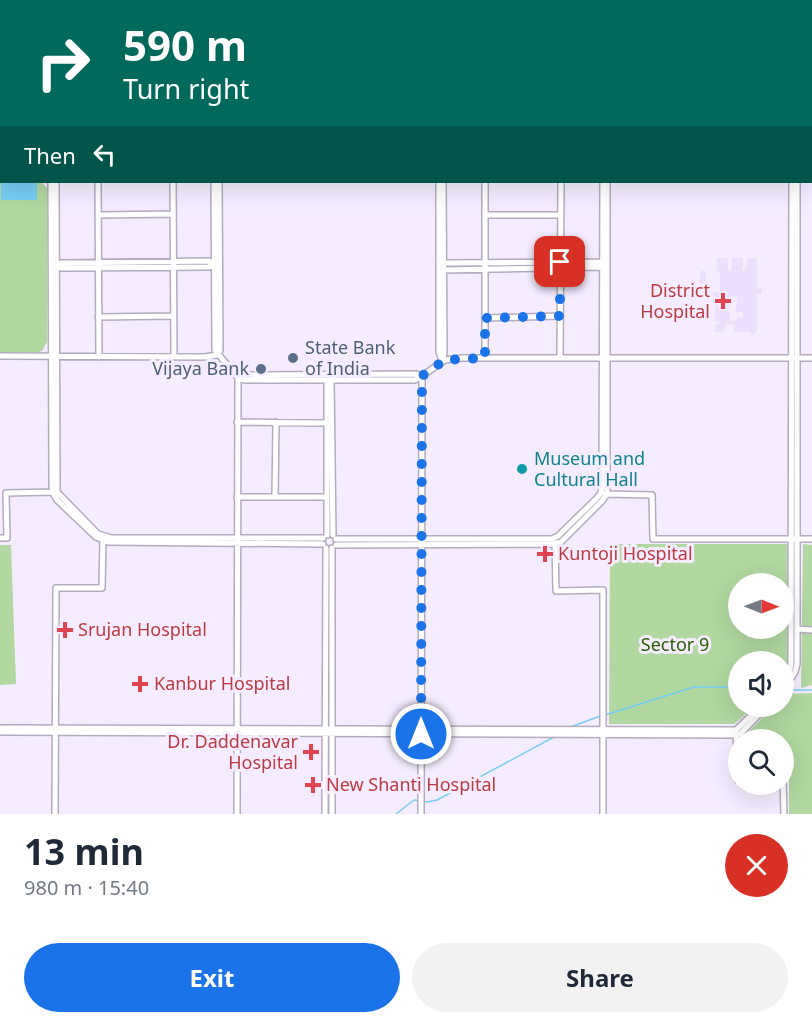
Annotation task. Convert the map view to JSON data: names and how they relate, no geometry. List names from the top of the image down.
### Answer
{
  "parks": ["Sector 9"],
  "places": {
    "health": [
      "District Hospital",
      "Kuntoji Hospital",
      "Srujan Hospital",
      "Kanbur Hospital",
      "Dr. Daddenavar Hospital",
      "New Shanti Hospital"
    ],
    "other": ["State Bank of India", "Vijaya Bank", "Museum and Cultural Hall"]
  },
  "north": "right",
  "page": {
    "turn": ["590 m", "Turn right"],
    "then": "Then",
    "heading": ["13 min", "980 m · 15:40"],
    "buttons": ["Exit", "Share"]
  }
}
